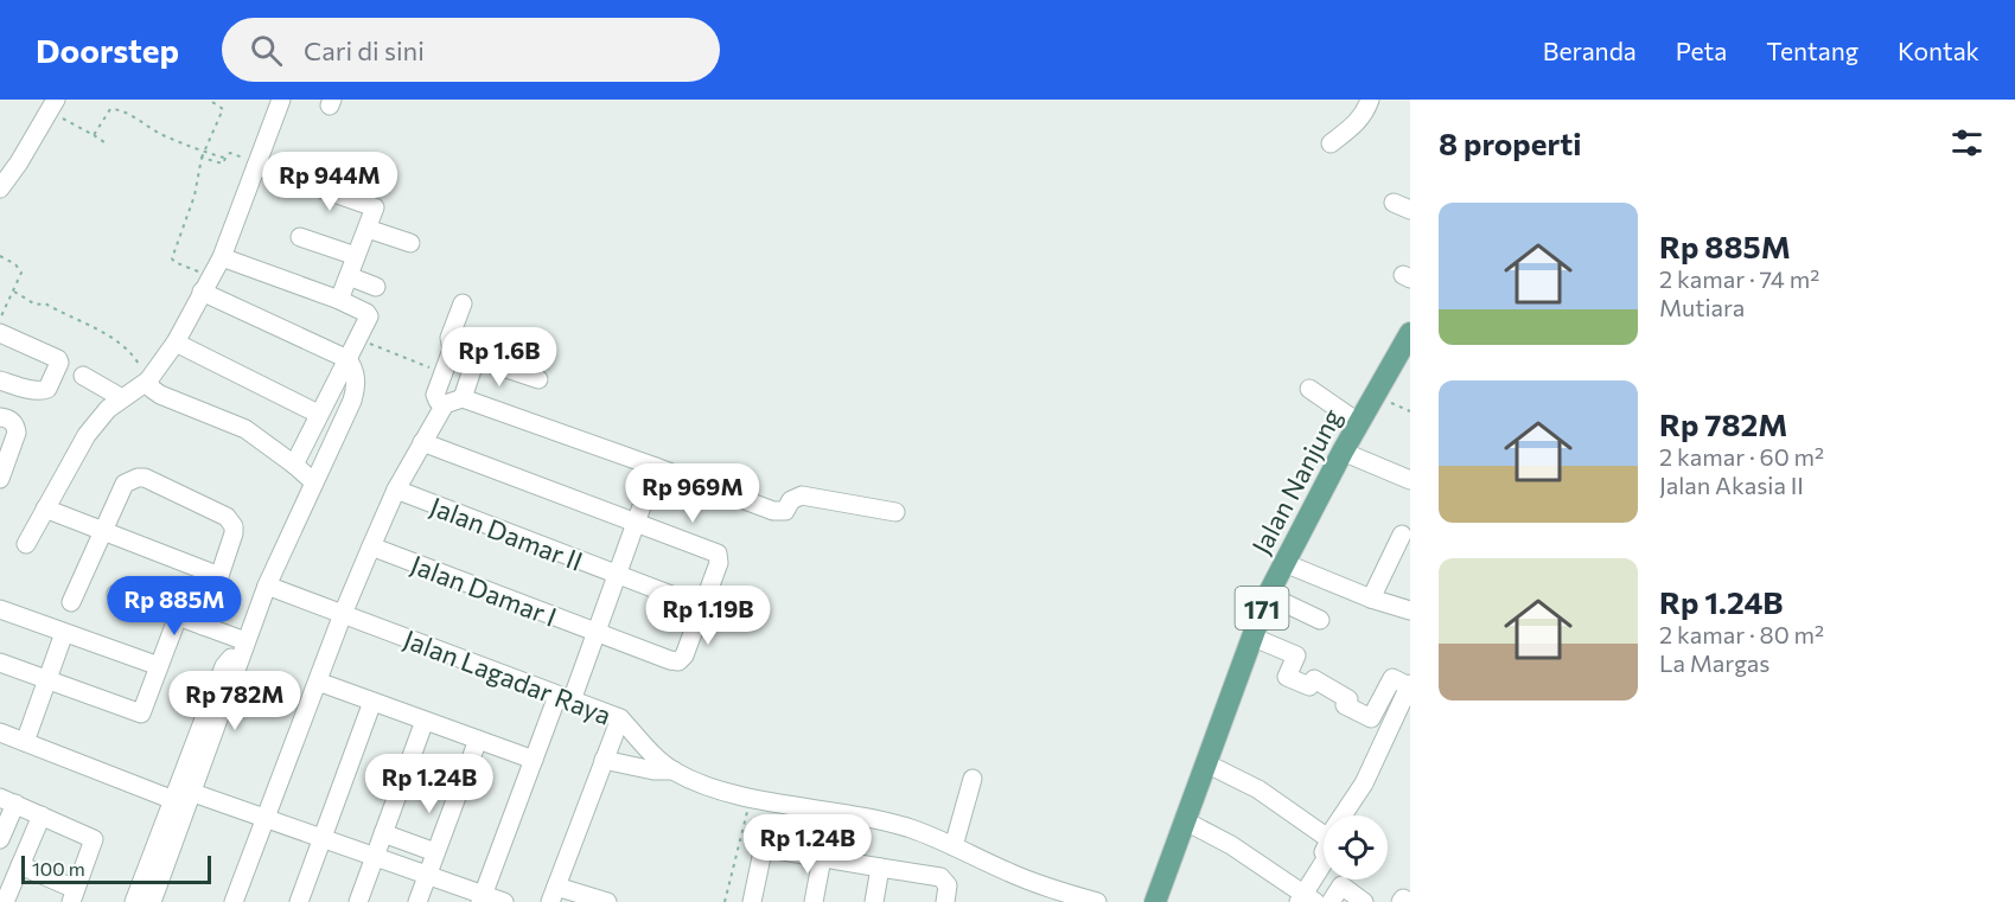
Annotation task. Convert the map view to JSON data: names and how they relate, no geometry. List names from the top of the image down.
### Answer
{
  "streets": {
    "main road": ["Jalan Nanjung", "171"],
    "street": ["Jalan Damar II", "Jalan Damar I", "Jalan Lagadar Raya"]
  },
  "crossings": [
    ["Jalan Damar II", "Jalan Damar I"]
  ],
  "scale_bar": "100 m",
  "page": {
    "header": "Doorstep",
    "search": "Cari di sini",
    "nav": [
      "Beranda",
      "Peta",
      "Tentang",
      "Kontak"
    ],
    "heading": "8 properti",
    "price": [
      "Rp 944M",
      "Rp 1.6B",
      "Rp 969M",
      "Rp 885M",
      "Rp 1.19B",
      "Rp 782M",
      "Rp 1.24B",
      "Rp 1.24B"
    ],
    "list": [
      {
        "name": "Rp 885M",
        "note": "2 kamar · 74 m² · Mutiara"
      },
      {
        "name": "Rp 782M",
        "note": "2 kamar · 60 m² · Jalan Akasia II"
      },
      {
        "name": "Rp 1.24B",
        "note": "2 kamar · 80 m² · La Margas"
      }
    ],
    "scale": "100 m"
  }
}
